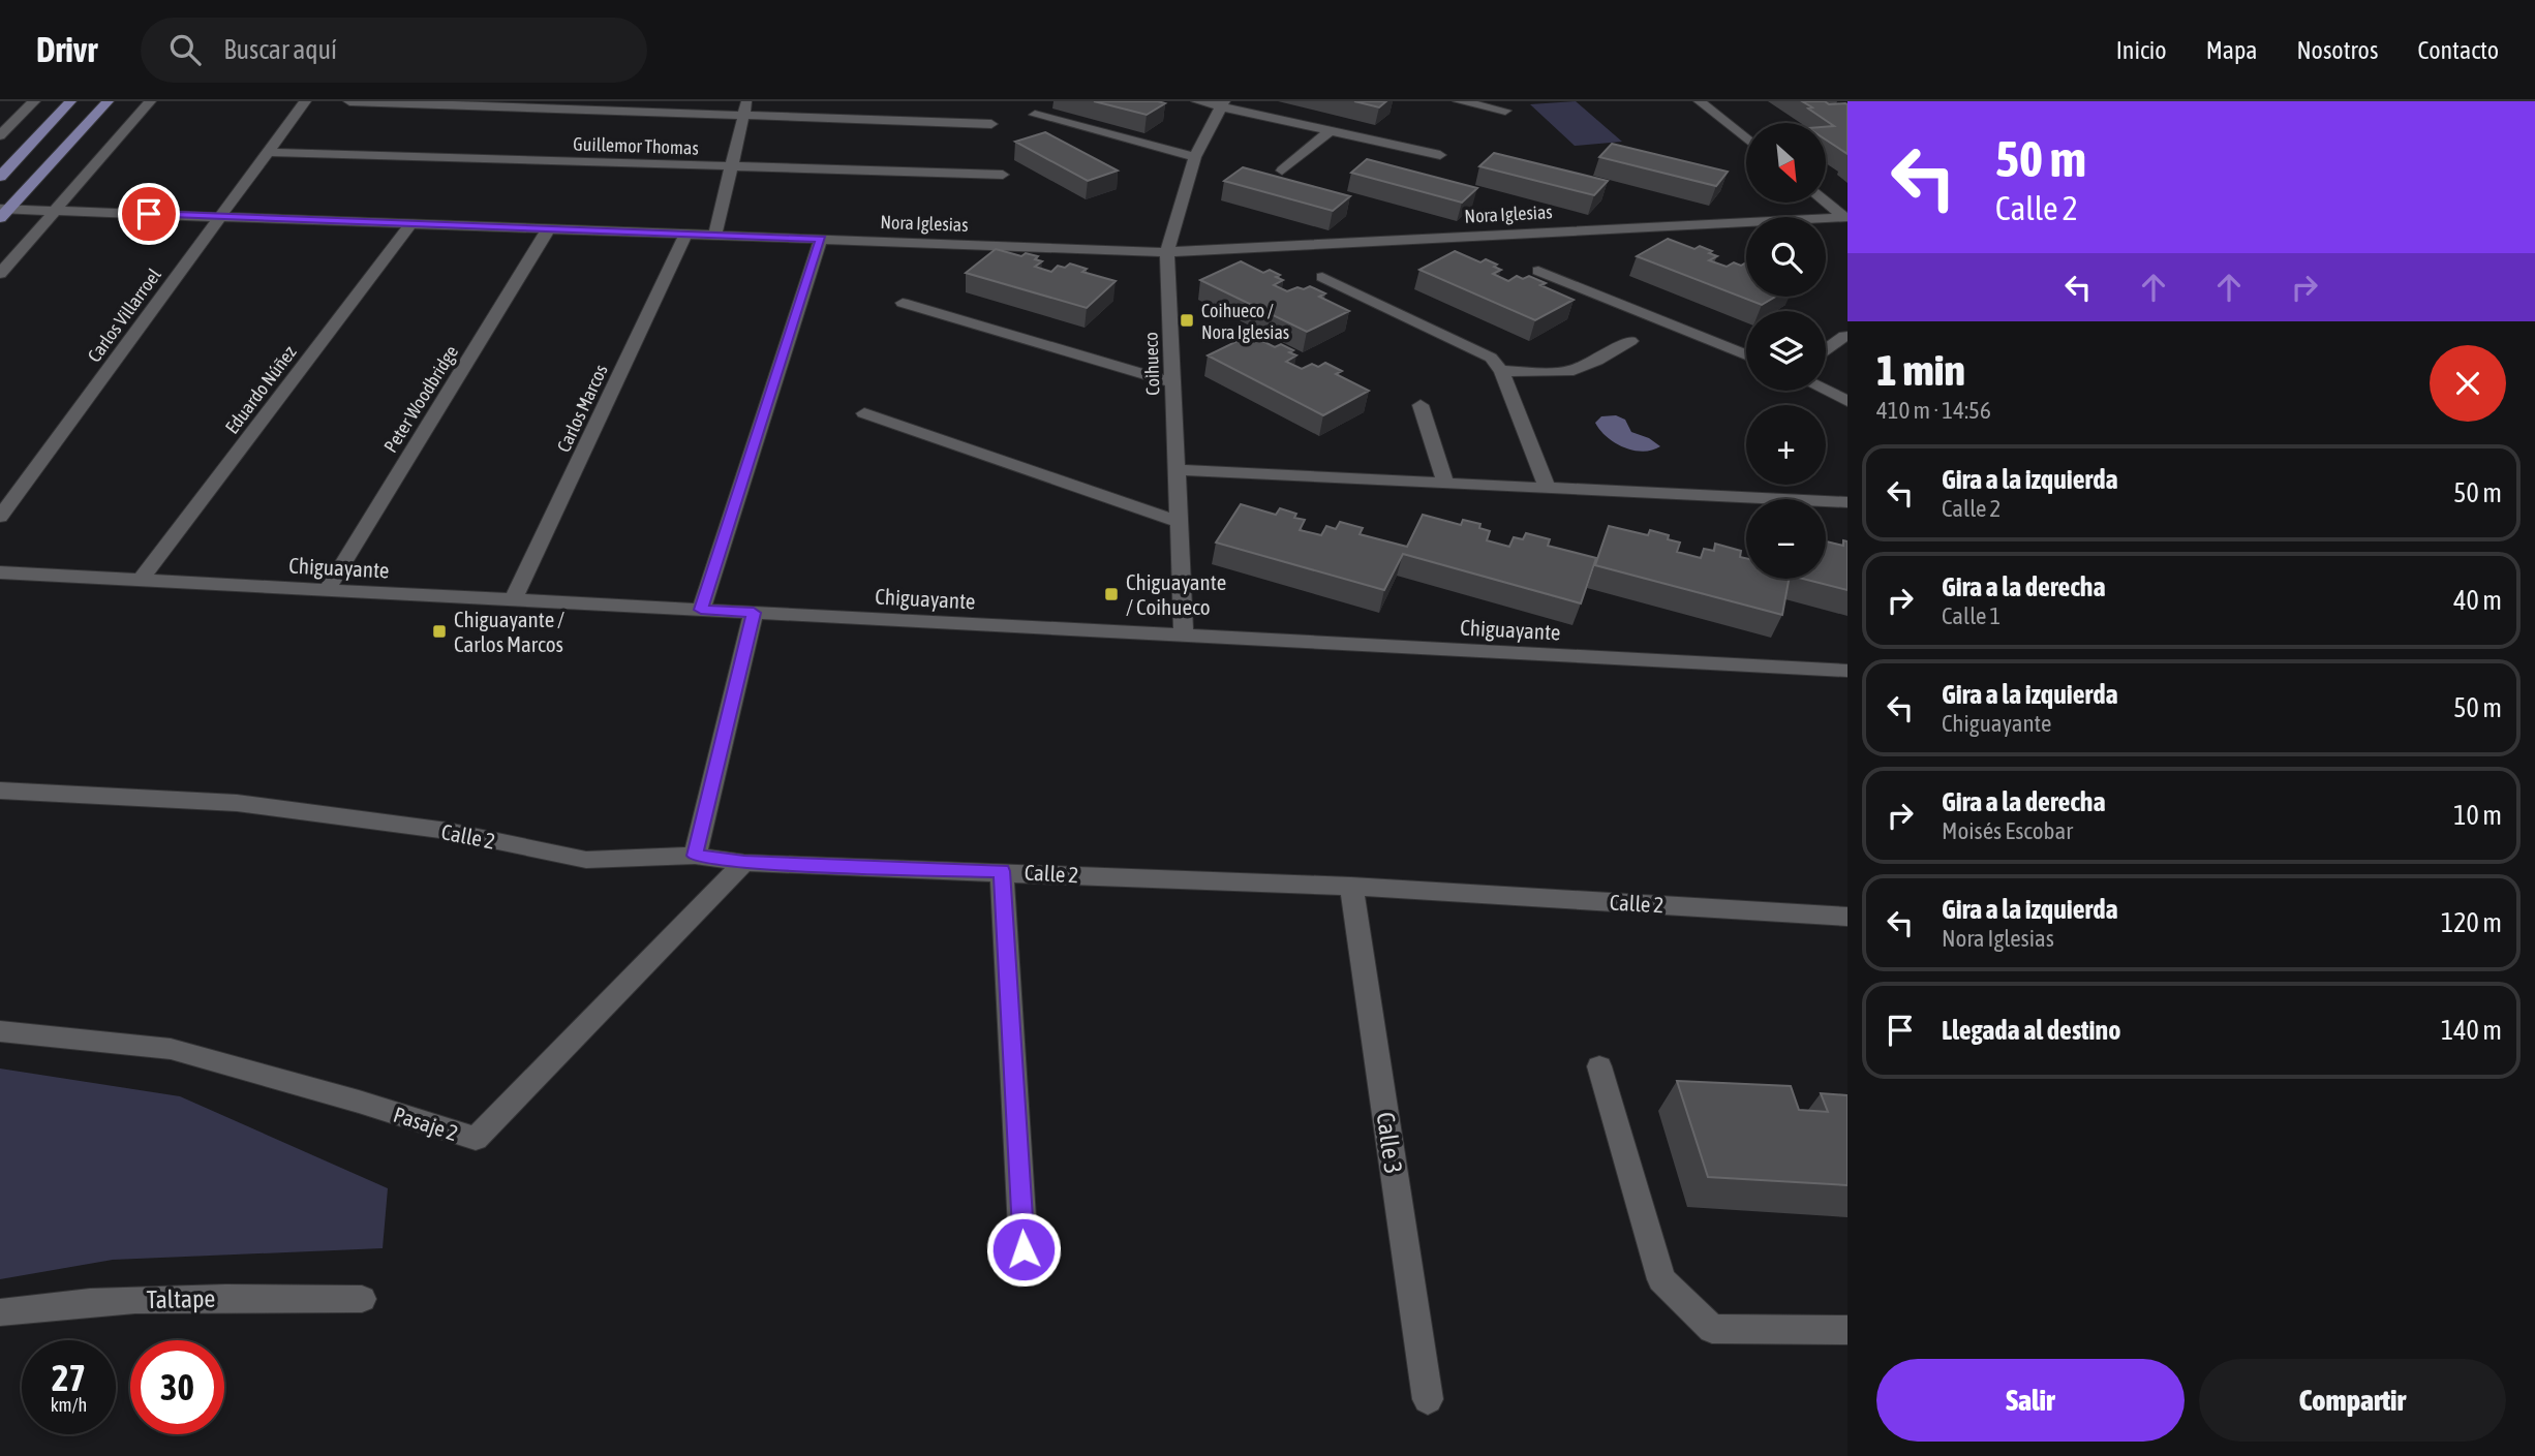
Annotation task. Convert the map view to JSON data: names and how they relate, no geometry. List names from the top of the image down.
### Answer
{
  "streets": {
    "street": [
      "Guillemor Thomas",
      "Nora Iglesias",
      "Carlos Villarroel",
      "Coihueco",
      "Eduardo Núñez",
      "Peter Woodbridge",
      "Carlos Marcos",
      "Chiguayante",
      "Calle 2",
      "Pasaje 2",
      "Calle 3",
      "Taltape"
    ]
  },
  "crossings": [
    ["Guillemor Thomas", "Carlos Villarroel"],
    ["Nora Iglesias", "Carlos Villarroel"],
    ["Nora Iglesias", "Coihueco"],
    ["Nora Iglesias", "Eduardo Núñez"],
    ["Nora Iglesias", "Peter Woodbridge"],
    ["Nora Iglesias", "Carlos Marcos"],
    ["Coihueco", "Chiguayante"],
    ["Eduardo Núñez", "Chiguayante"],
    ["Peter Woodbridge", "Chiguayante"],
    ["Carlos Marcos", "Chiguayante"],
    ["Calle 2", "Pasaje 2"],
    ["Calle 2", "Calle 3"]
  ],
  "places": {
    "transit": ["Coihueco / Nora Iglesias", "Chiguayante / Coihueco", "Chiguayante / Carlos Marcos"]
  },
  "north": "bottom right",
  "page": {
    "header": "Drivr",
    "search": "Buscar aquí",
    "nav": [
      "Inicio",
      "Mapa",
      "Nosotros",
      "Contacto"
    ],
    "turn": ["50 m", "Calle 2"],
    "map_buttons": ["+", "−"],
    "heading": ["1 min", "410 m · 14:56"],
    "list": [
      {
        "name": "Gira a la izquierda",
        "note": "Calle 2",
        "value": "50 m"
      },
      {
        "name": "Gira a la derecha",
        "note": "Calle 1",
        "value": "40 m"
      },
      {
        "name": "Gira a la izquierda",
        "note": "Chiguayante",
        "value": "50 m"
      },
      {
        "name": "Gira a la derecha",
        "note": "Moisés Escobar",
        "value": "10 m"
      },
      {
        "name": "Gira a la izquierda",
        "note": "Nora Iglesias",
        "value": "120 m"
      },
      {
        "name": "Llegada al destino",
        "value": "140 m"
      }
    ],
    "speed": "27 km/h",
    "limit": "30",
    "buttons": ["Salir", "Compartir"]
  }
}
